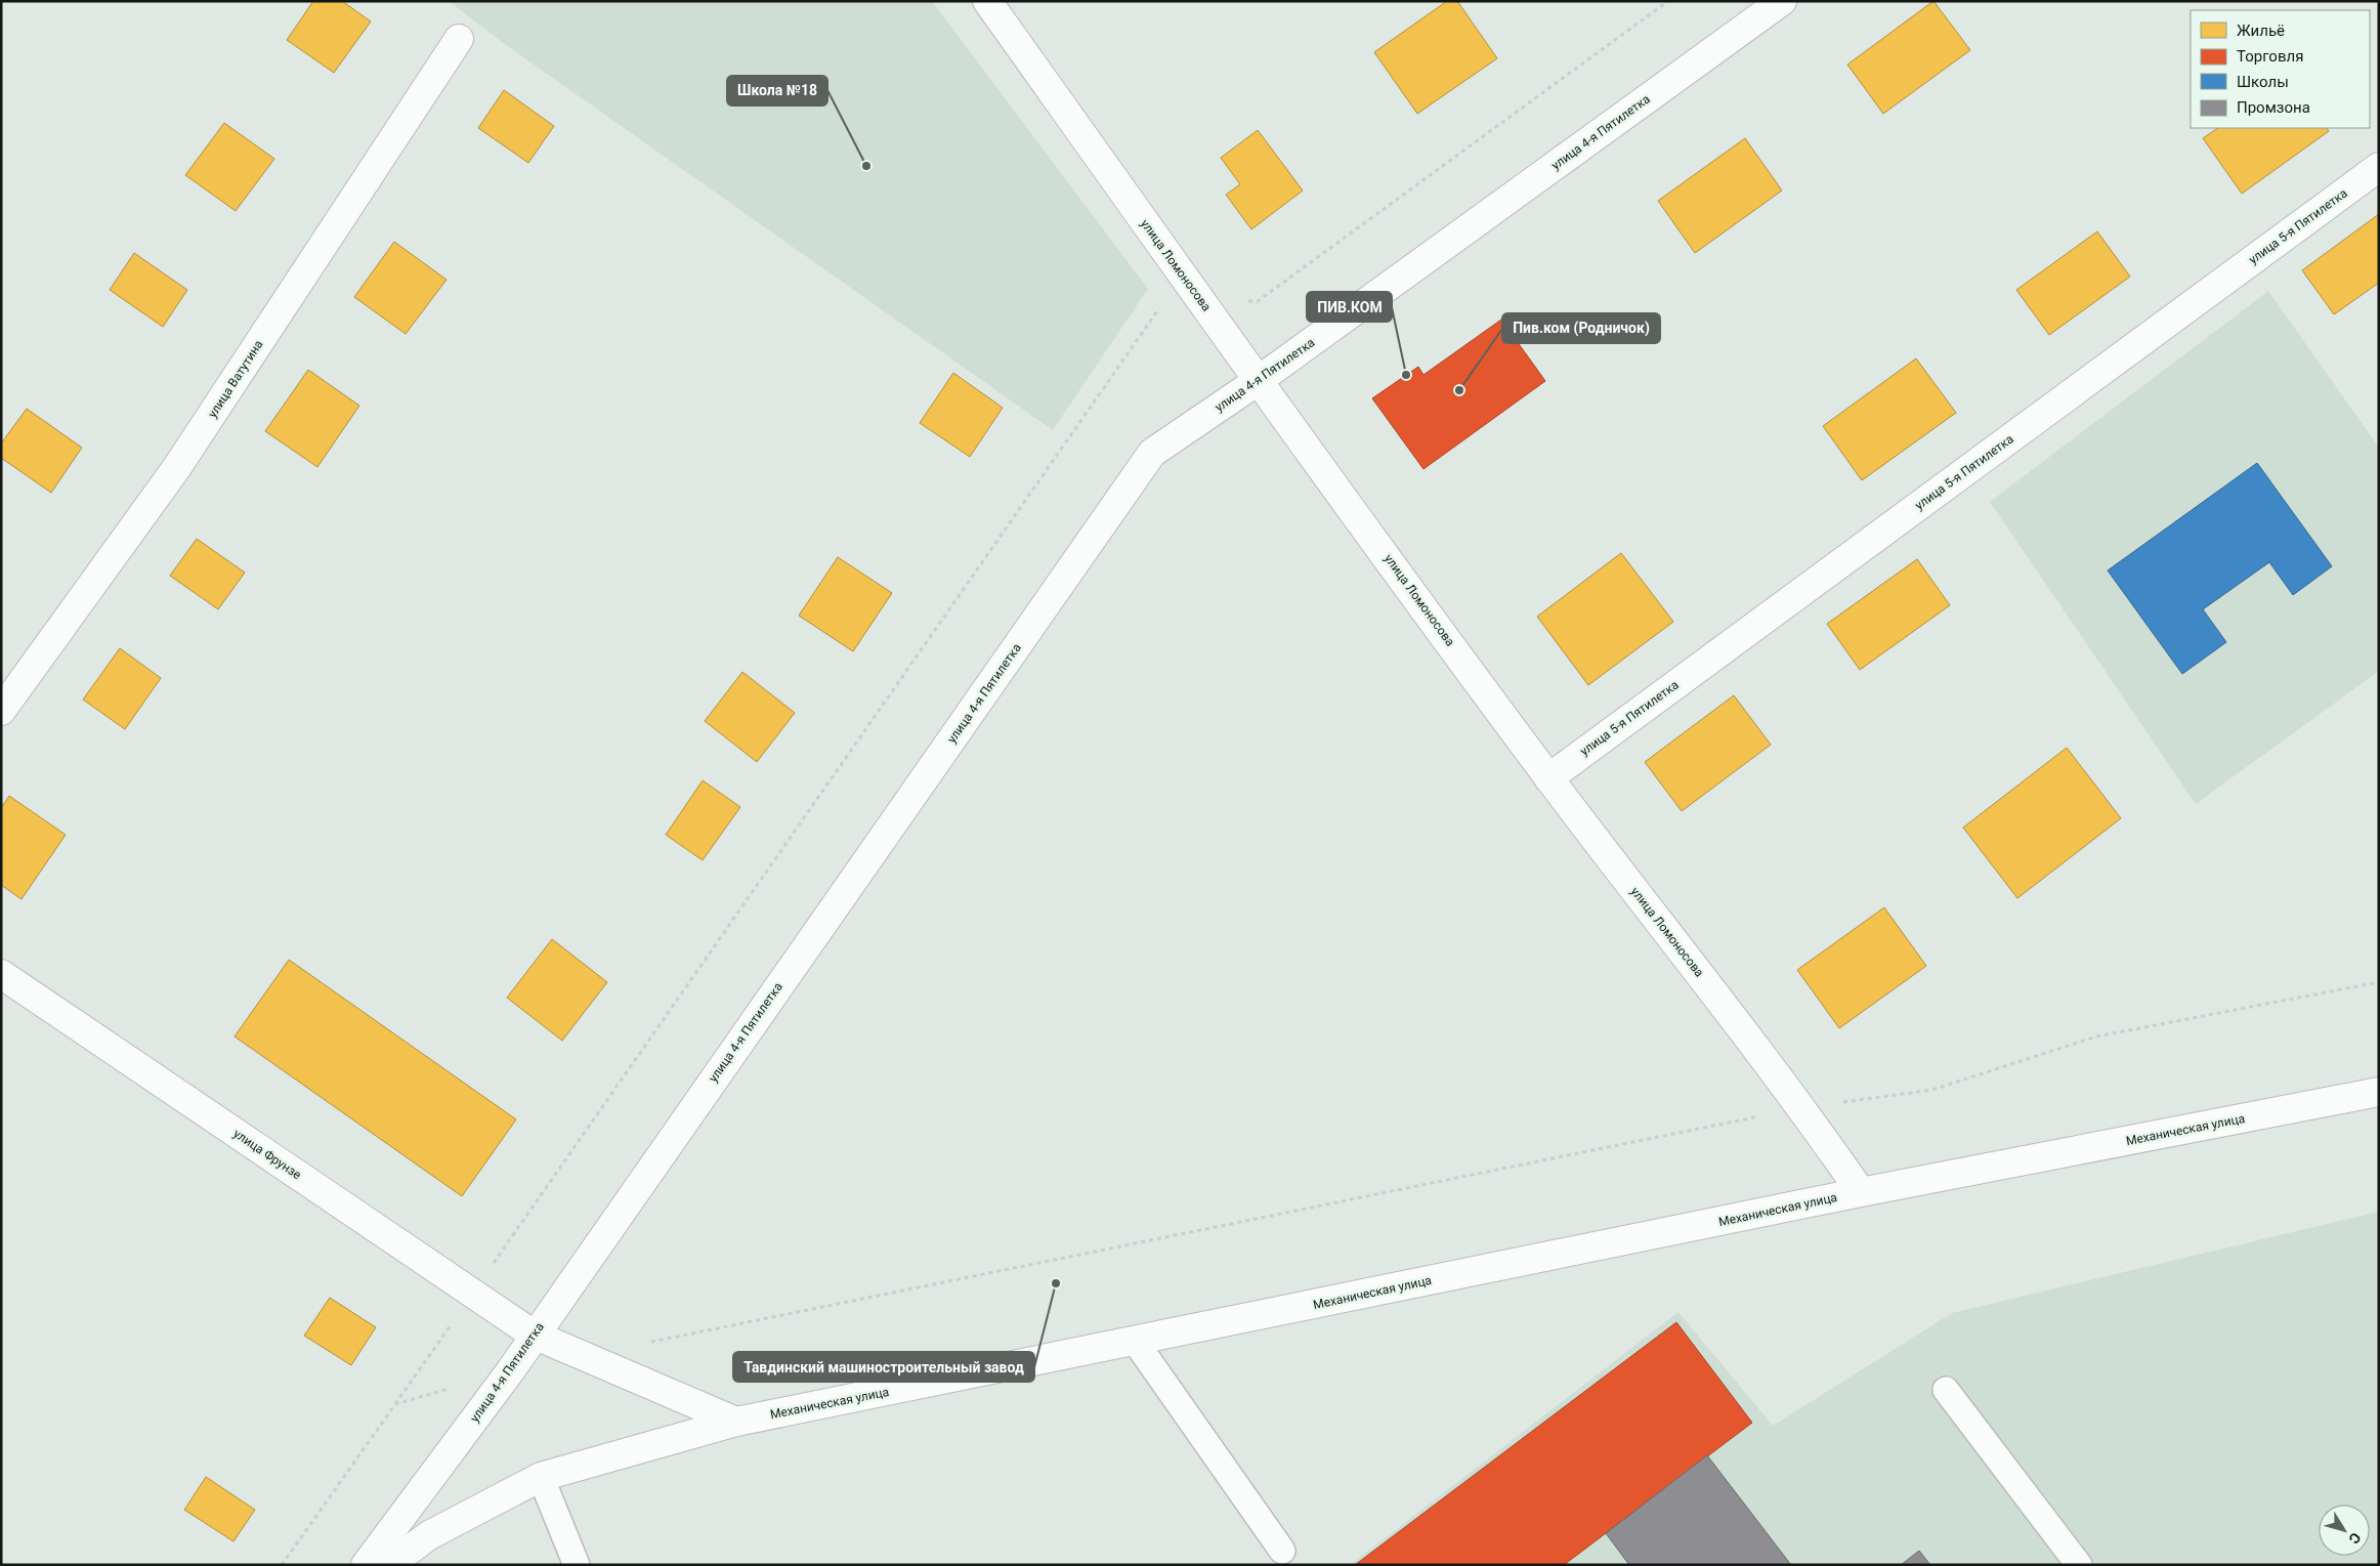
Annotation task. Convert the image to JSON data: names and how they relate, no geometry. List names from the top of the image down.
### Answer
{
  "streets": {
    "street": [
      "улица 4-я Пятилетка",
      "улица 5-я Пятилетка",
      "улица Ломоносова",
      "улица Ватутина",
      "Механическая улица",
      "улица Фрунзе"
    ]
  },
  "crossings": [
    ["улица 4-я Пятилетка", "улица Ломоносова"],
    ["улица 4-я Пятилетка", "улица Фрунзе"],
    ["улица 5-я Пятилетка", "улица Ломоносова"],
    ["улица Ломоносова", "Механическая улица"],
    ["Механическая улица", "улица Фрунзе"]
  ],
  "places": [
    "Школа №18",
    "ПИВ.КОМ",
    "Пив.ком (Родничок)",
    "Тавдинский машиностроительный завод"
  ],
  "legend": [
    "Жильё",
    "Торговля",
    "Школы",
    "Промзона"
  ],
  "north": "bottom right"
}
